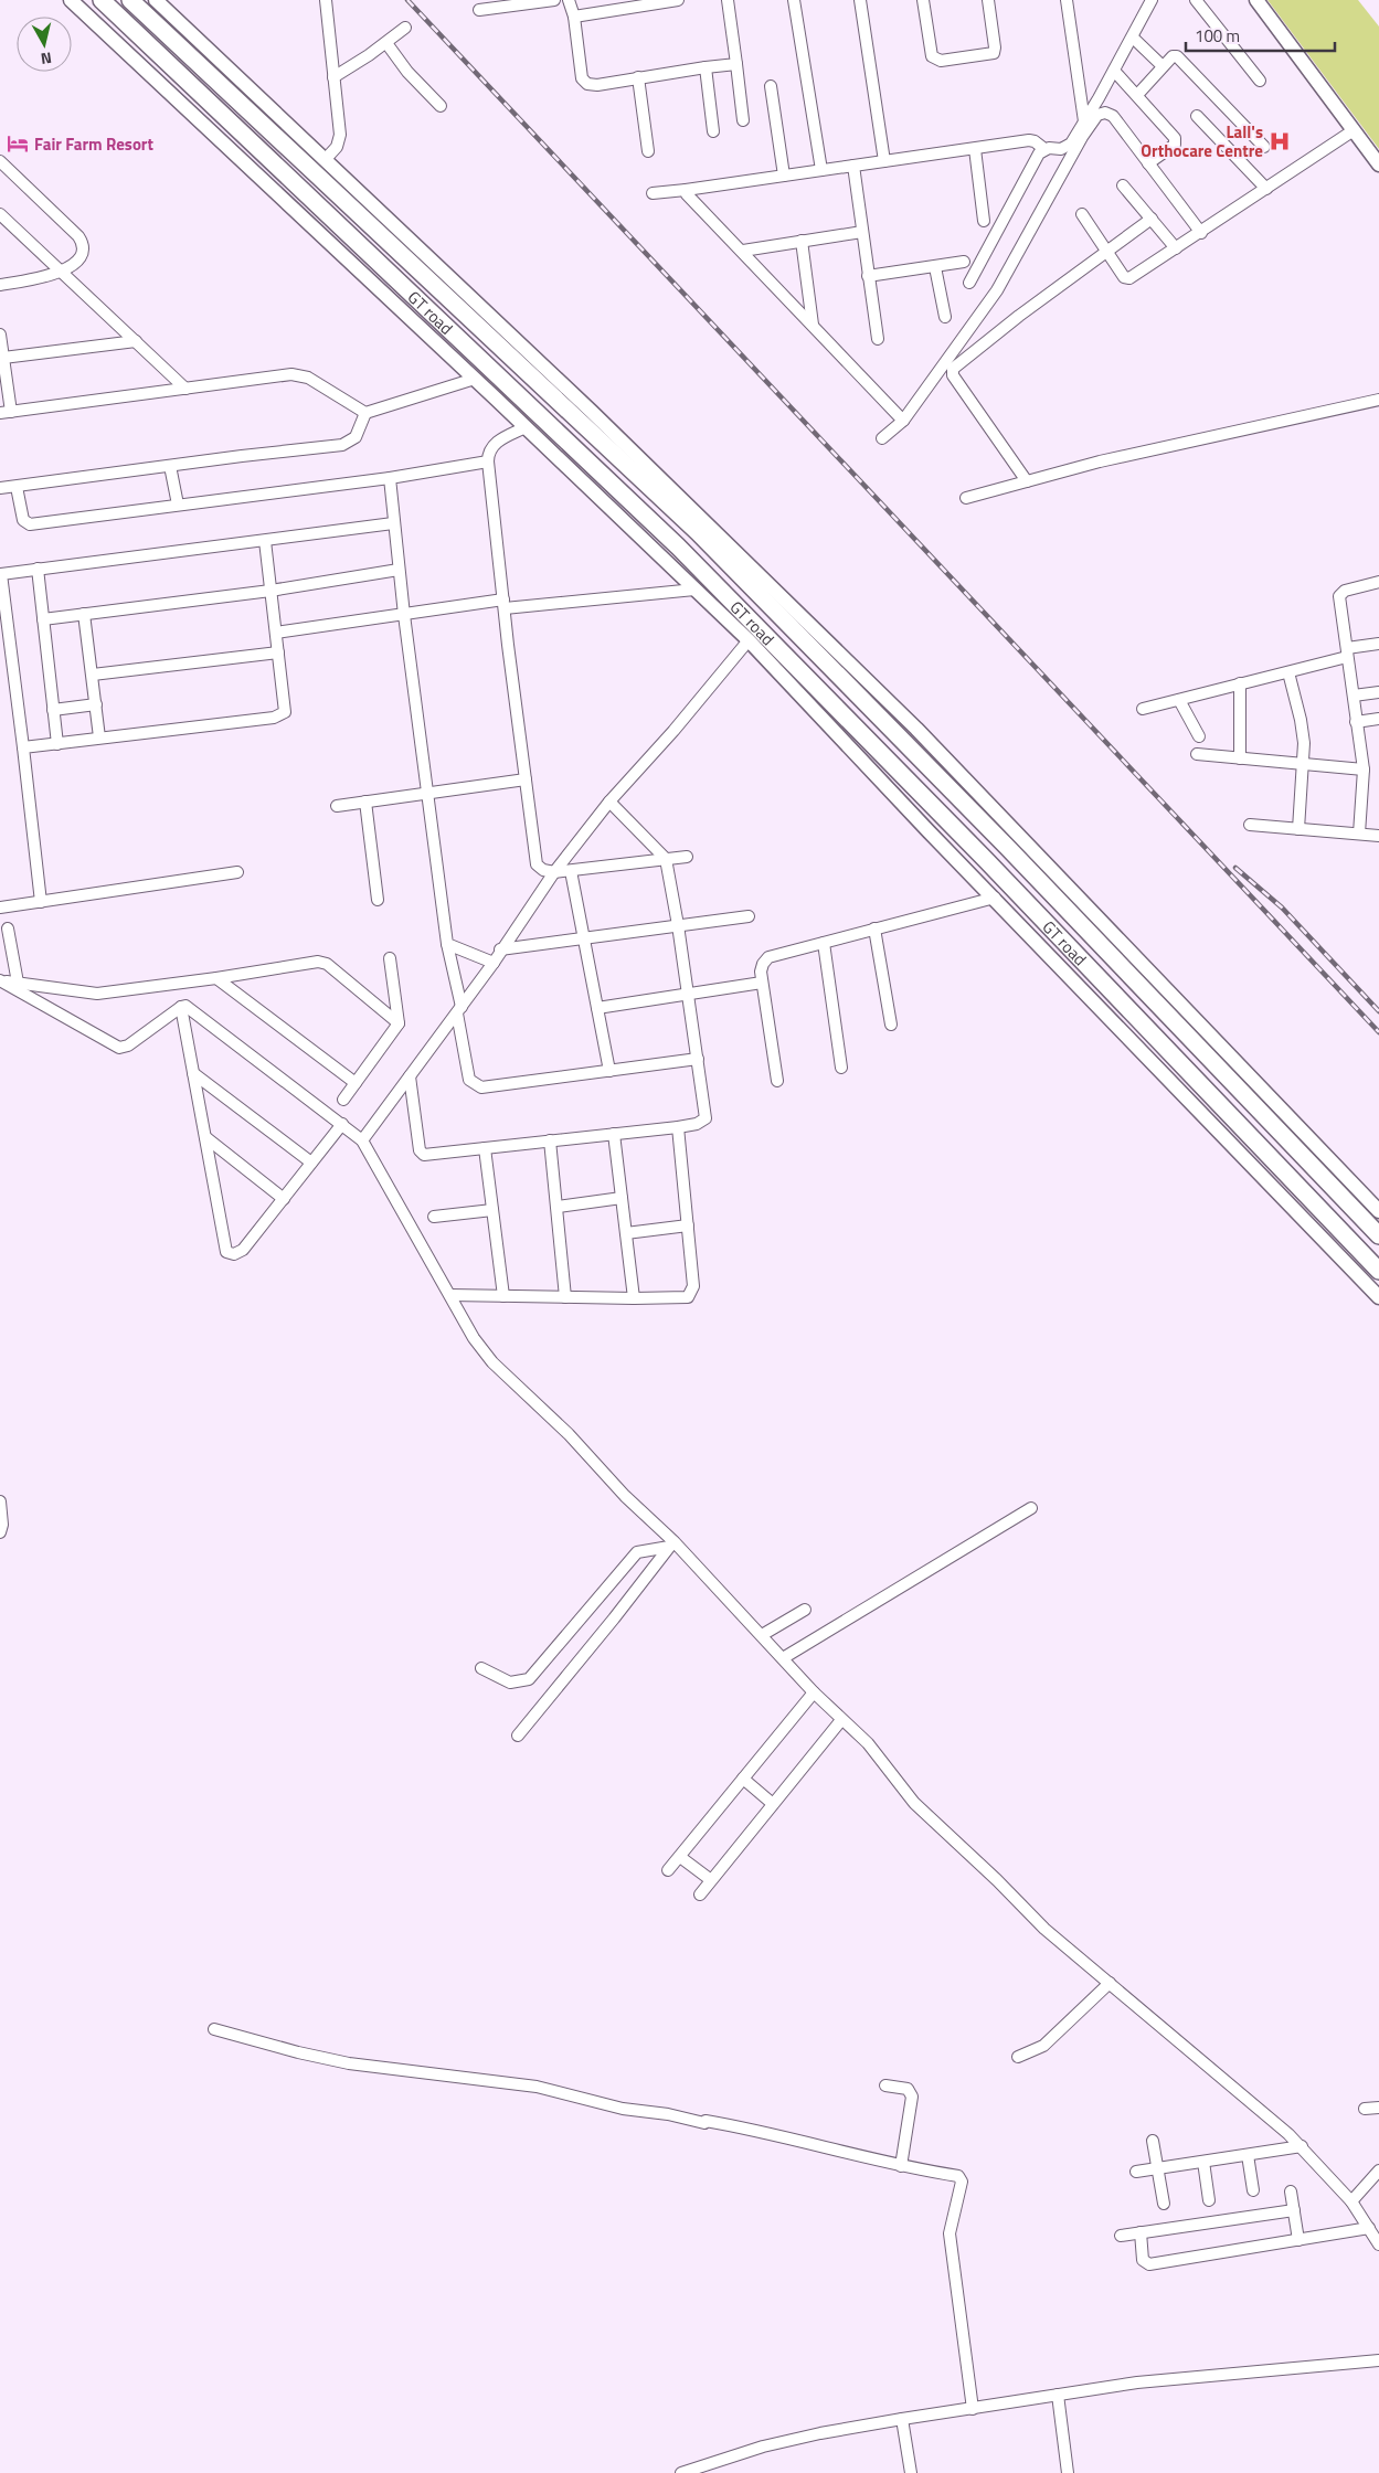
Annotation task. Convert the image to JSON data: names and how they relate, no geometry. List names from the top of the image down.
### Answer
{
  "streets": {
    "highway": ["GT road"]
  },
  "places": {
    "hospital": ["Lall's Orthocare Centre"],
    "hotel": ["Fair Farm Resort"]
  },
  "scale_bar": "100 m",
  "north": "bottom"
}
